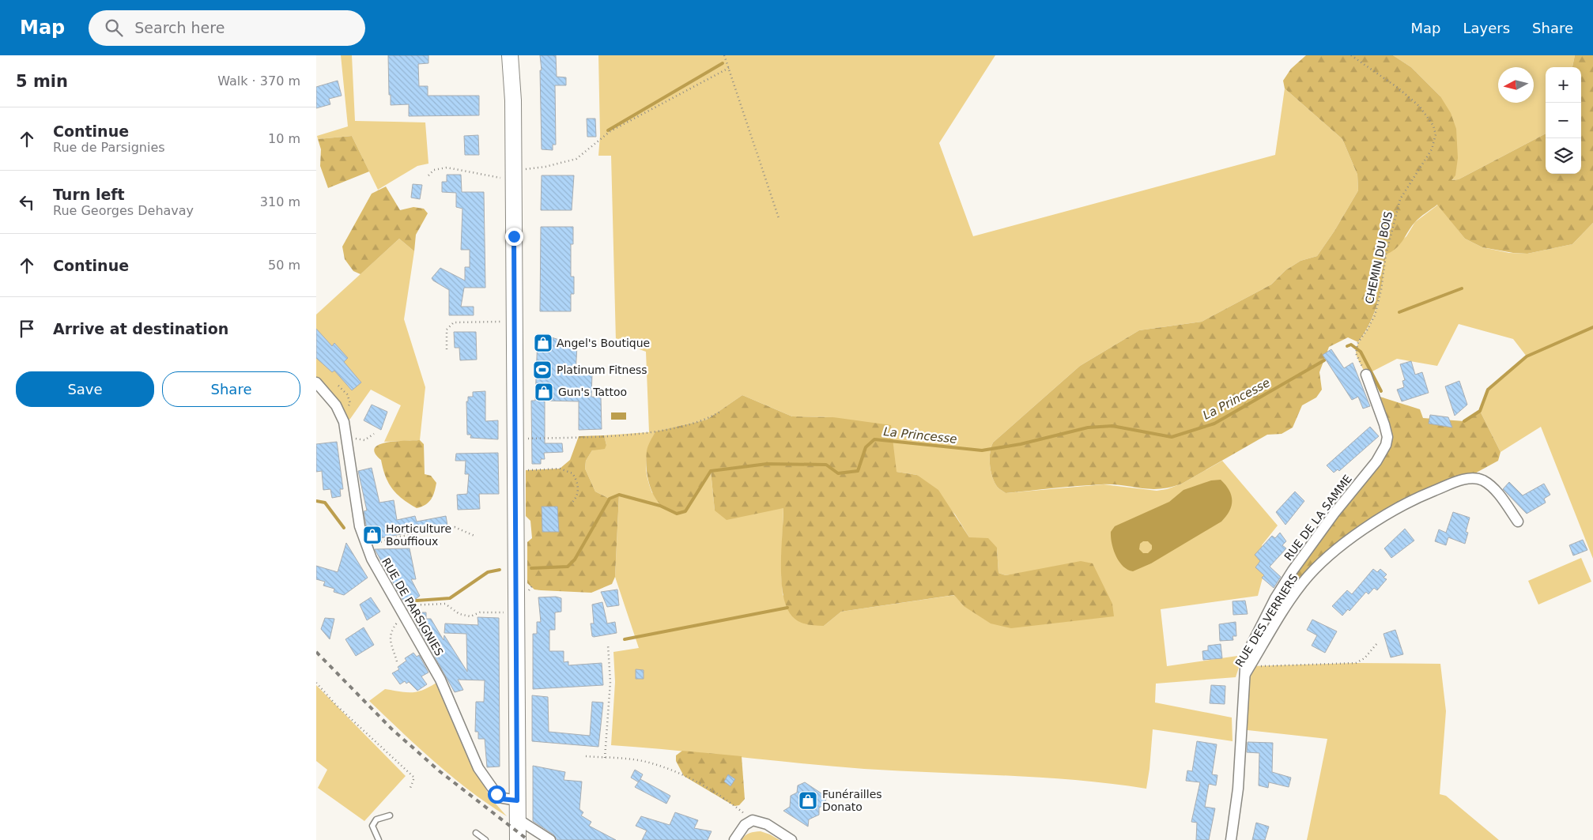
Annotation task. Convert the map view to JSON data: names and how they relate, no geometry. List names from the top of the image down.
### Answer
{
  "streets": {
    "street": ["RUE DE LA SAMME", "RUE DE PARSIGNIES", "RUE DES VERRIERS"],
    "path": ["CHEMIN DU BOIS"]
  },
  "crossings": [
    ["CHEMIN DU BOIS", "RUE DE LA SAMME"],
    ["RUE DE LA SAMME", "RUE DES VERRIERS"]
  ],
  "water": ["La Princesse"],
  "places": {
    "shop": [
      "Angel's Boutique",
      "Gun's Tattoo",
      "Horticulture Bouffioux",
      "Funérailles Donato"
    ],
    "sports": ["Platinum Fitness"]
  },
  "north": "left",
  "page": {
    "header": "Map",
    "search": "Search here",
    "nav": ["Map", "Layers", "Share"],
    "heading": ["5 min", "Walk · 370 m"],
    "map_buttons": ["+", "−"],
    "list": [
      ["Continue", "Rue de Parsignies", "10 m"],
      ["Turn left", "Rue Georges Dehavay", "310 m"],
      ["Continue", "50 m"],
      "Arrive at destination"
    ],
    "buttons": ["Save", "Share"]
  }
}
